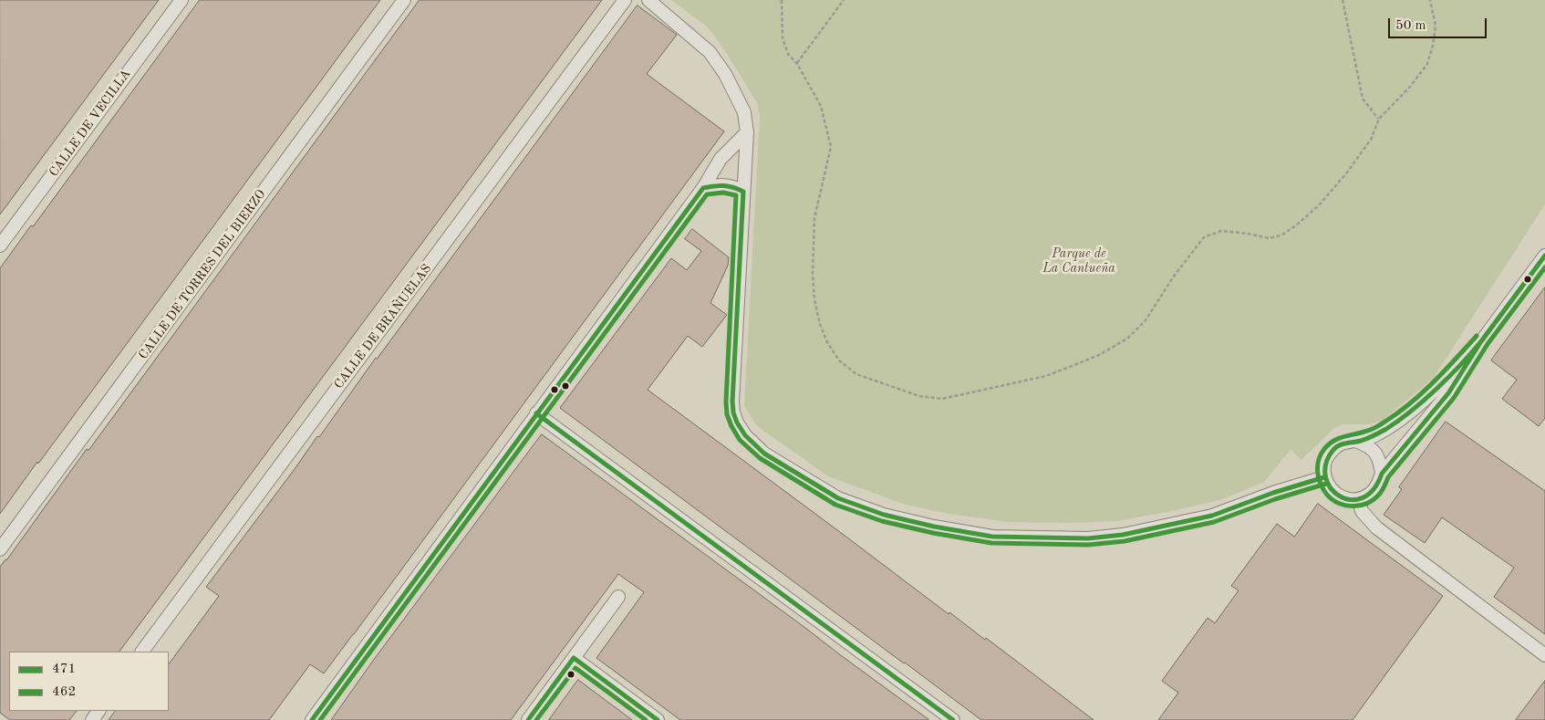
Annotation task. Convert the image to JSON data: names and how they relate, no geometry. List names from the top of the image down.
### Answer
{
  "streets": {
    "street": ["CALLE DE VECILLA", "CALLE DE TORRES DEL BIERZO", "CALLE DE BRAÑUELAS"]
  },
  "parks": ["Parque de La Cantueña"],
  "lines": ["transit line 471", "transit line 462"],
  "legend": ["471", "462"],
  "scale_bar": "50 m"
}
